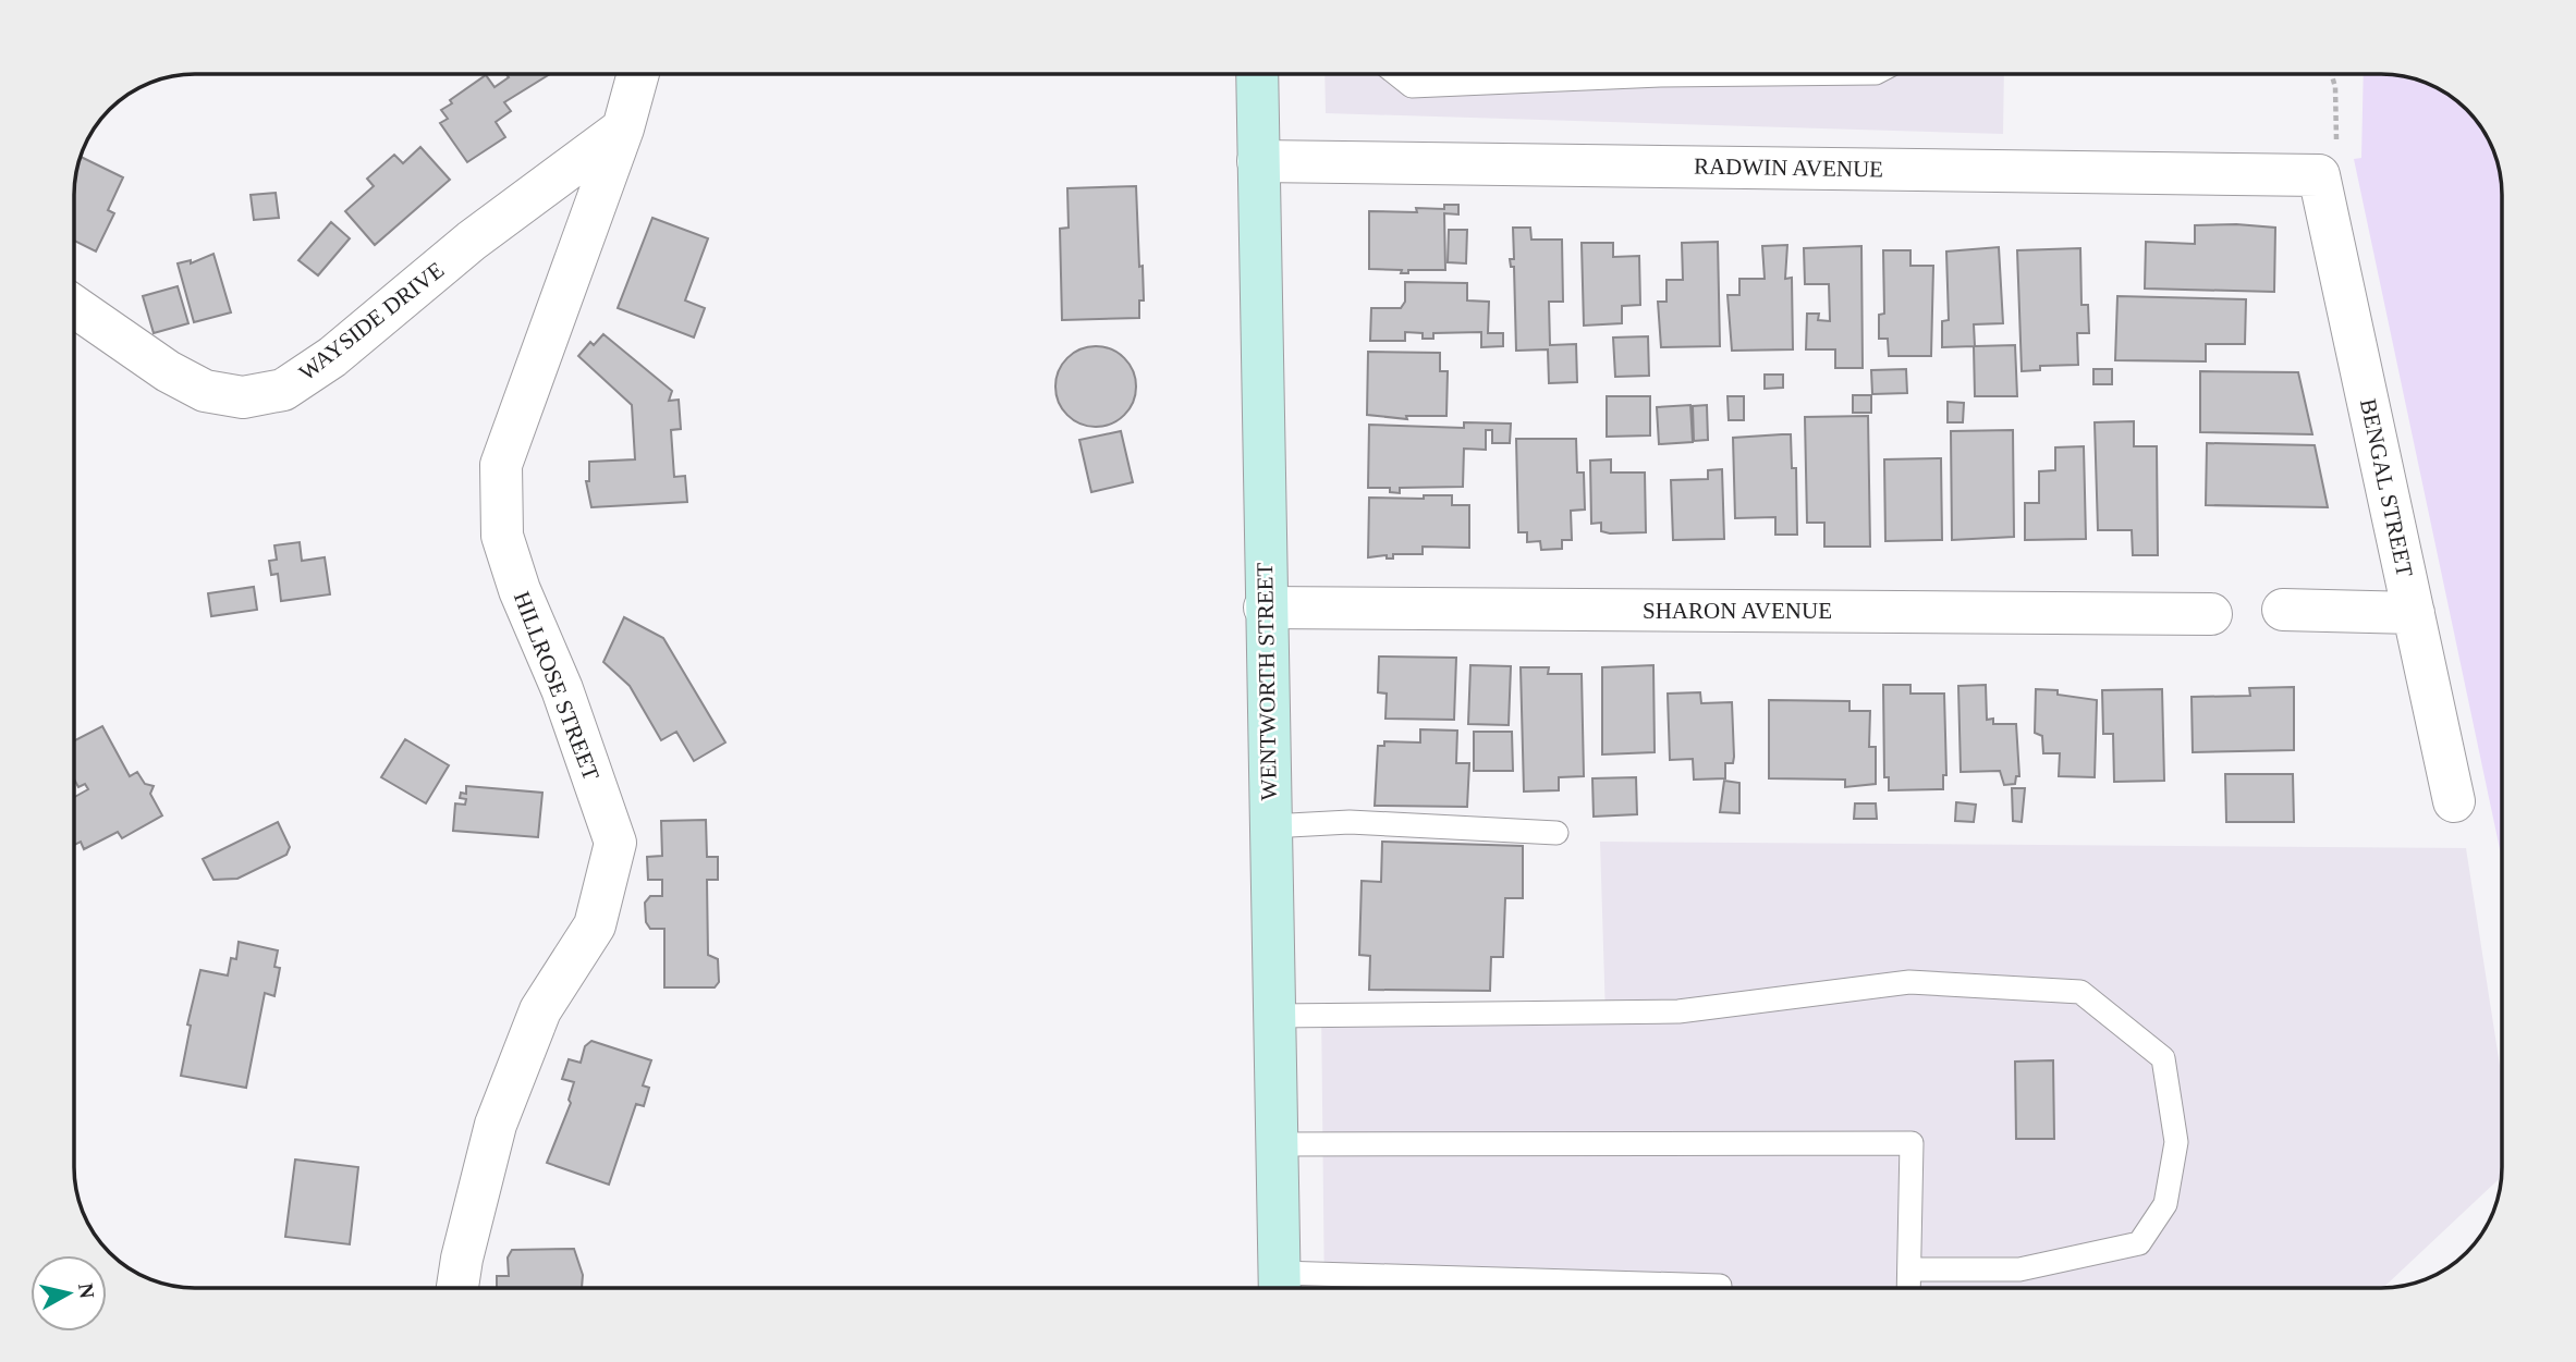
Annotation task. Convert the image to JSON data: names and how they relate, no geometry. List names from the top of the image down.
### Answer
{
  "streets": {
    "main road": ["WENTWORTH STREET"],
    "street": [
      "RADWIN AVENUE",
      "WAYSIDE DRIVE",
      "BENGAL STREET",
      "SHARON AVENUE",
      "HILLROSE STREET"
    ]
  },
  "crossings": [
    ["RADWIN AVENUE", "BENGAL STREET"],
    ["RADWIN AVENUE", "WENTWORTH STREET"],
    ["WAYSIDE DRIVE", "HILLROSE STREET"],
    ["SHARON AVENUE", "WENTWORTH STREET"]
  ],
  "north": "right"
}
